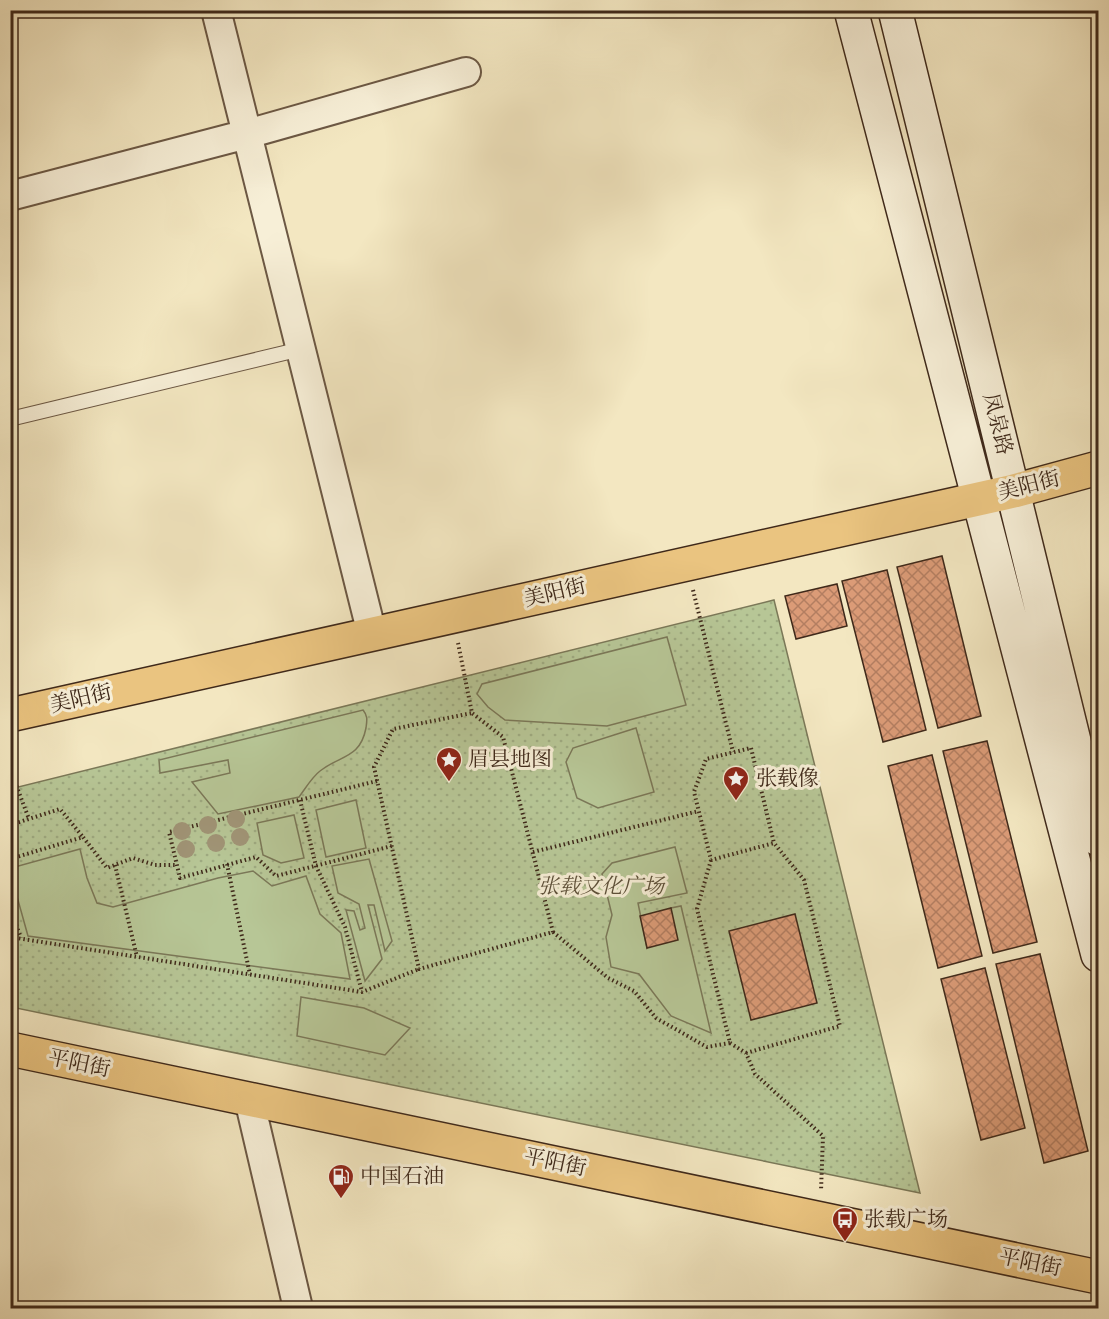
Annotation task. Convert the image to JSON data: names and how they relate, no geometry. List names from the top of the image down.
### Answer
{
  "streets": {
    "main road": ["凤泉路", "美阳街", "平阳街"]
  },
  "crossings": [
    ["凤泉路", "美阳街"]
  ],
  "parks": ["张载文化广场"],
  "places": {
    "place": ["眉县地图", "张载像"],
    "fuel station": ["中国石油"],
    "bus stop": ["张载广场"]
  }
}
